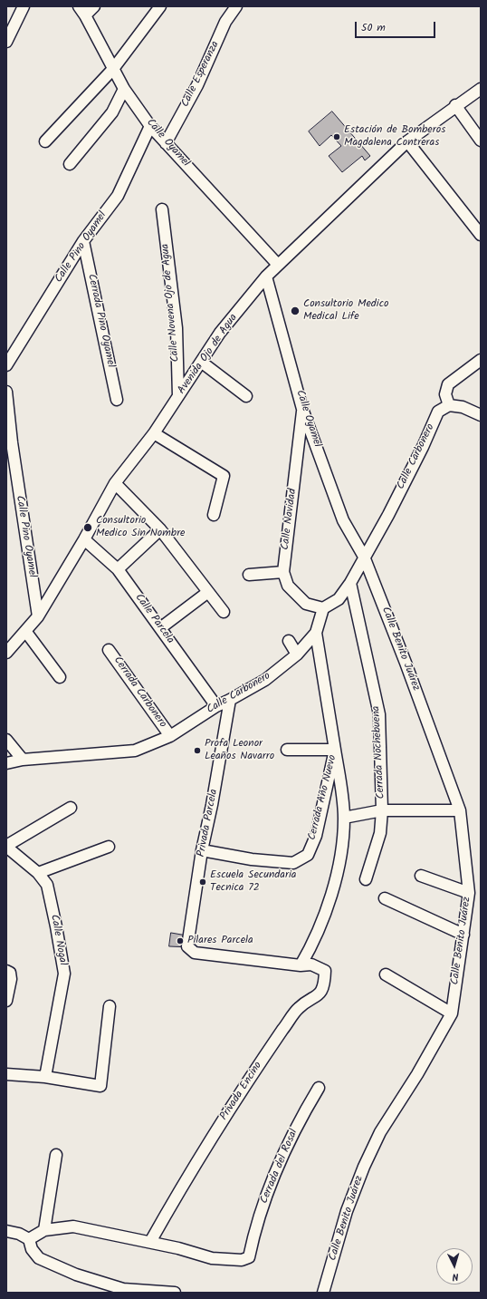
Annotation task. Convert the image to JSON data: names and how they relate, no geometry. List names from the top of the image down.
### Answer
{
  "streets": {
    "street": [
      "Calle Esperanza",
      "Calle Oyamel",
      "Calle Pino Oyamel",
      "Calle Novena Ojo de Agua",
      "Cerrada Pino Oyamel",
      "Avenida Ojo de Agua",
      "Calle Carbonero",
      "Calle Navidad",
      "Calle Parcela",
      "Calle Benito Juárez",
      "Cerrada Carbonero",
      "Cerrada Nochebuena",
      "Cerrada Año Nuevo",
      "Privada Parcela",
      "Calle Nogal",
      "Privada Encino",
      "Cerrada del Rosal"
    ]
  },
  "crossings": [
    ["Calle Esperanza", "Calle Oyamel"],
    ["Calle Oyamel", "Calle Pino Oyamel"],
    ["Calle Oyamel", "Avenida Ojo de Agua"],
    ["Calle Oyamel", "Calle Carbonero"],
    ["Calle Oyamel", "Calle Navidad"],
    ["Calle Oyamel", "Calle Benito Juárez"],
    ["Calle Pino Oyamel", "Cerrada Pino Oyamel"],
    ["Calle Pino Oyamel", "Avenida Ojo de Agua"],
    ["Calle Novena Ojo de Agua", "Avenida Ojo de Agua"],
    ["Avenida Ojo de Agua", "Calle Parcela"],
    ["Calle Carbonero", "Calle Parcela"],
    ["Calle Carbonero", "Calle Benito Juárez"],
    ["Calle Carbonero", "Cerrada Carbonero"],
    ["Calle Carbonero", "Cerrada Nochebuena"],
    ["Calle Carbonero", "Cerrada Año Nuevo"],
    ["Calle Carbonero", "Privada Parcela"],
    ["Cerrada Año Nuevo", "Privada Parcela"],
    ["Privada Parcela", "Privada Encino"],
    ["Privada Encino", "Cerrada del Rosal"]
  ],
  "places": [
    "Estación de Bomberos Magdalena Contreras",
    "Consultorio Medico Medical Life",
    "Consultorio Medico Sin Nombre",
    "Profa Leonor Leaños Navarro",
    "Escuela Secundaria Tecnica 72",
    "Pilares Parcela"
  ],
  "scale_bar": "50 m",
  "north": "bottom"
}
